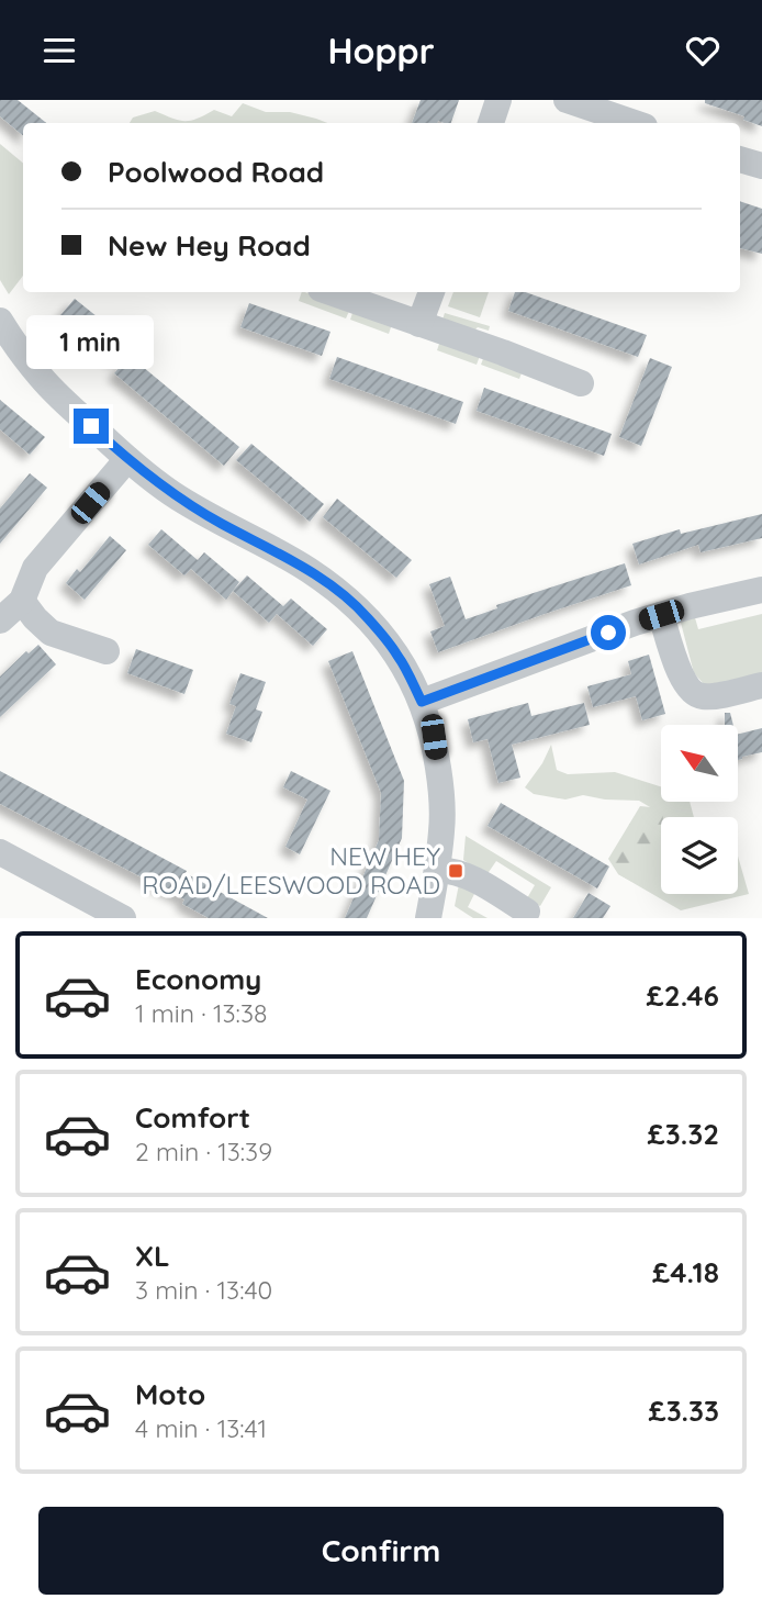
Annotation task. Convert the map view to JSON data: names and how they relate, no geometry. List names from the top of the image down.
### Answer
{
  "places": {
    "transit": ["NEW HEY ROAD/LEESWOOD ROAD"]
  },
  "north": "top left",
  "page": {
    "header": "Hoppr",
    "banner": ["Poolwood Road", "New Hey Road"],
    "bubble": "1 min",
    "list": [
      {
        "name": "Economy",
        "note": "1 min · 13:38",
        "value": "£2.46"
      },
      {
        "name": "Comfort",
        "note": "2 min · 13:39",
        "value": "£3.32"
      },
      {
        "name": "XL",
        "note": "3 min · 13:40",
        "value": "£4.18"
      },
      {
        "name": "Moto",
        "note": "4 min · 13:41",
        "value": "£3.33"
      }
    ],
    "buttons": "Confirm"
  }
}
